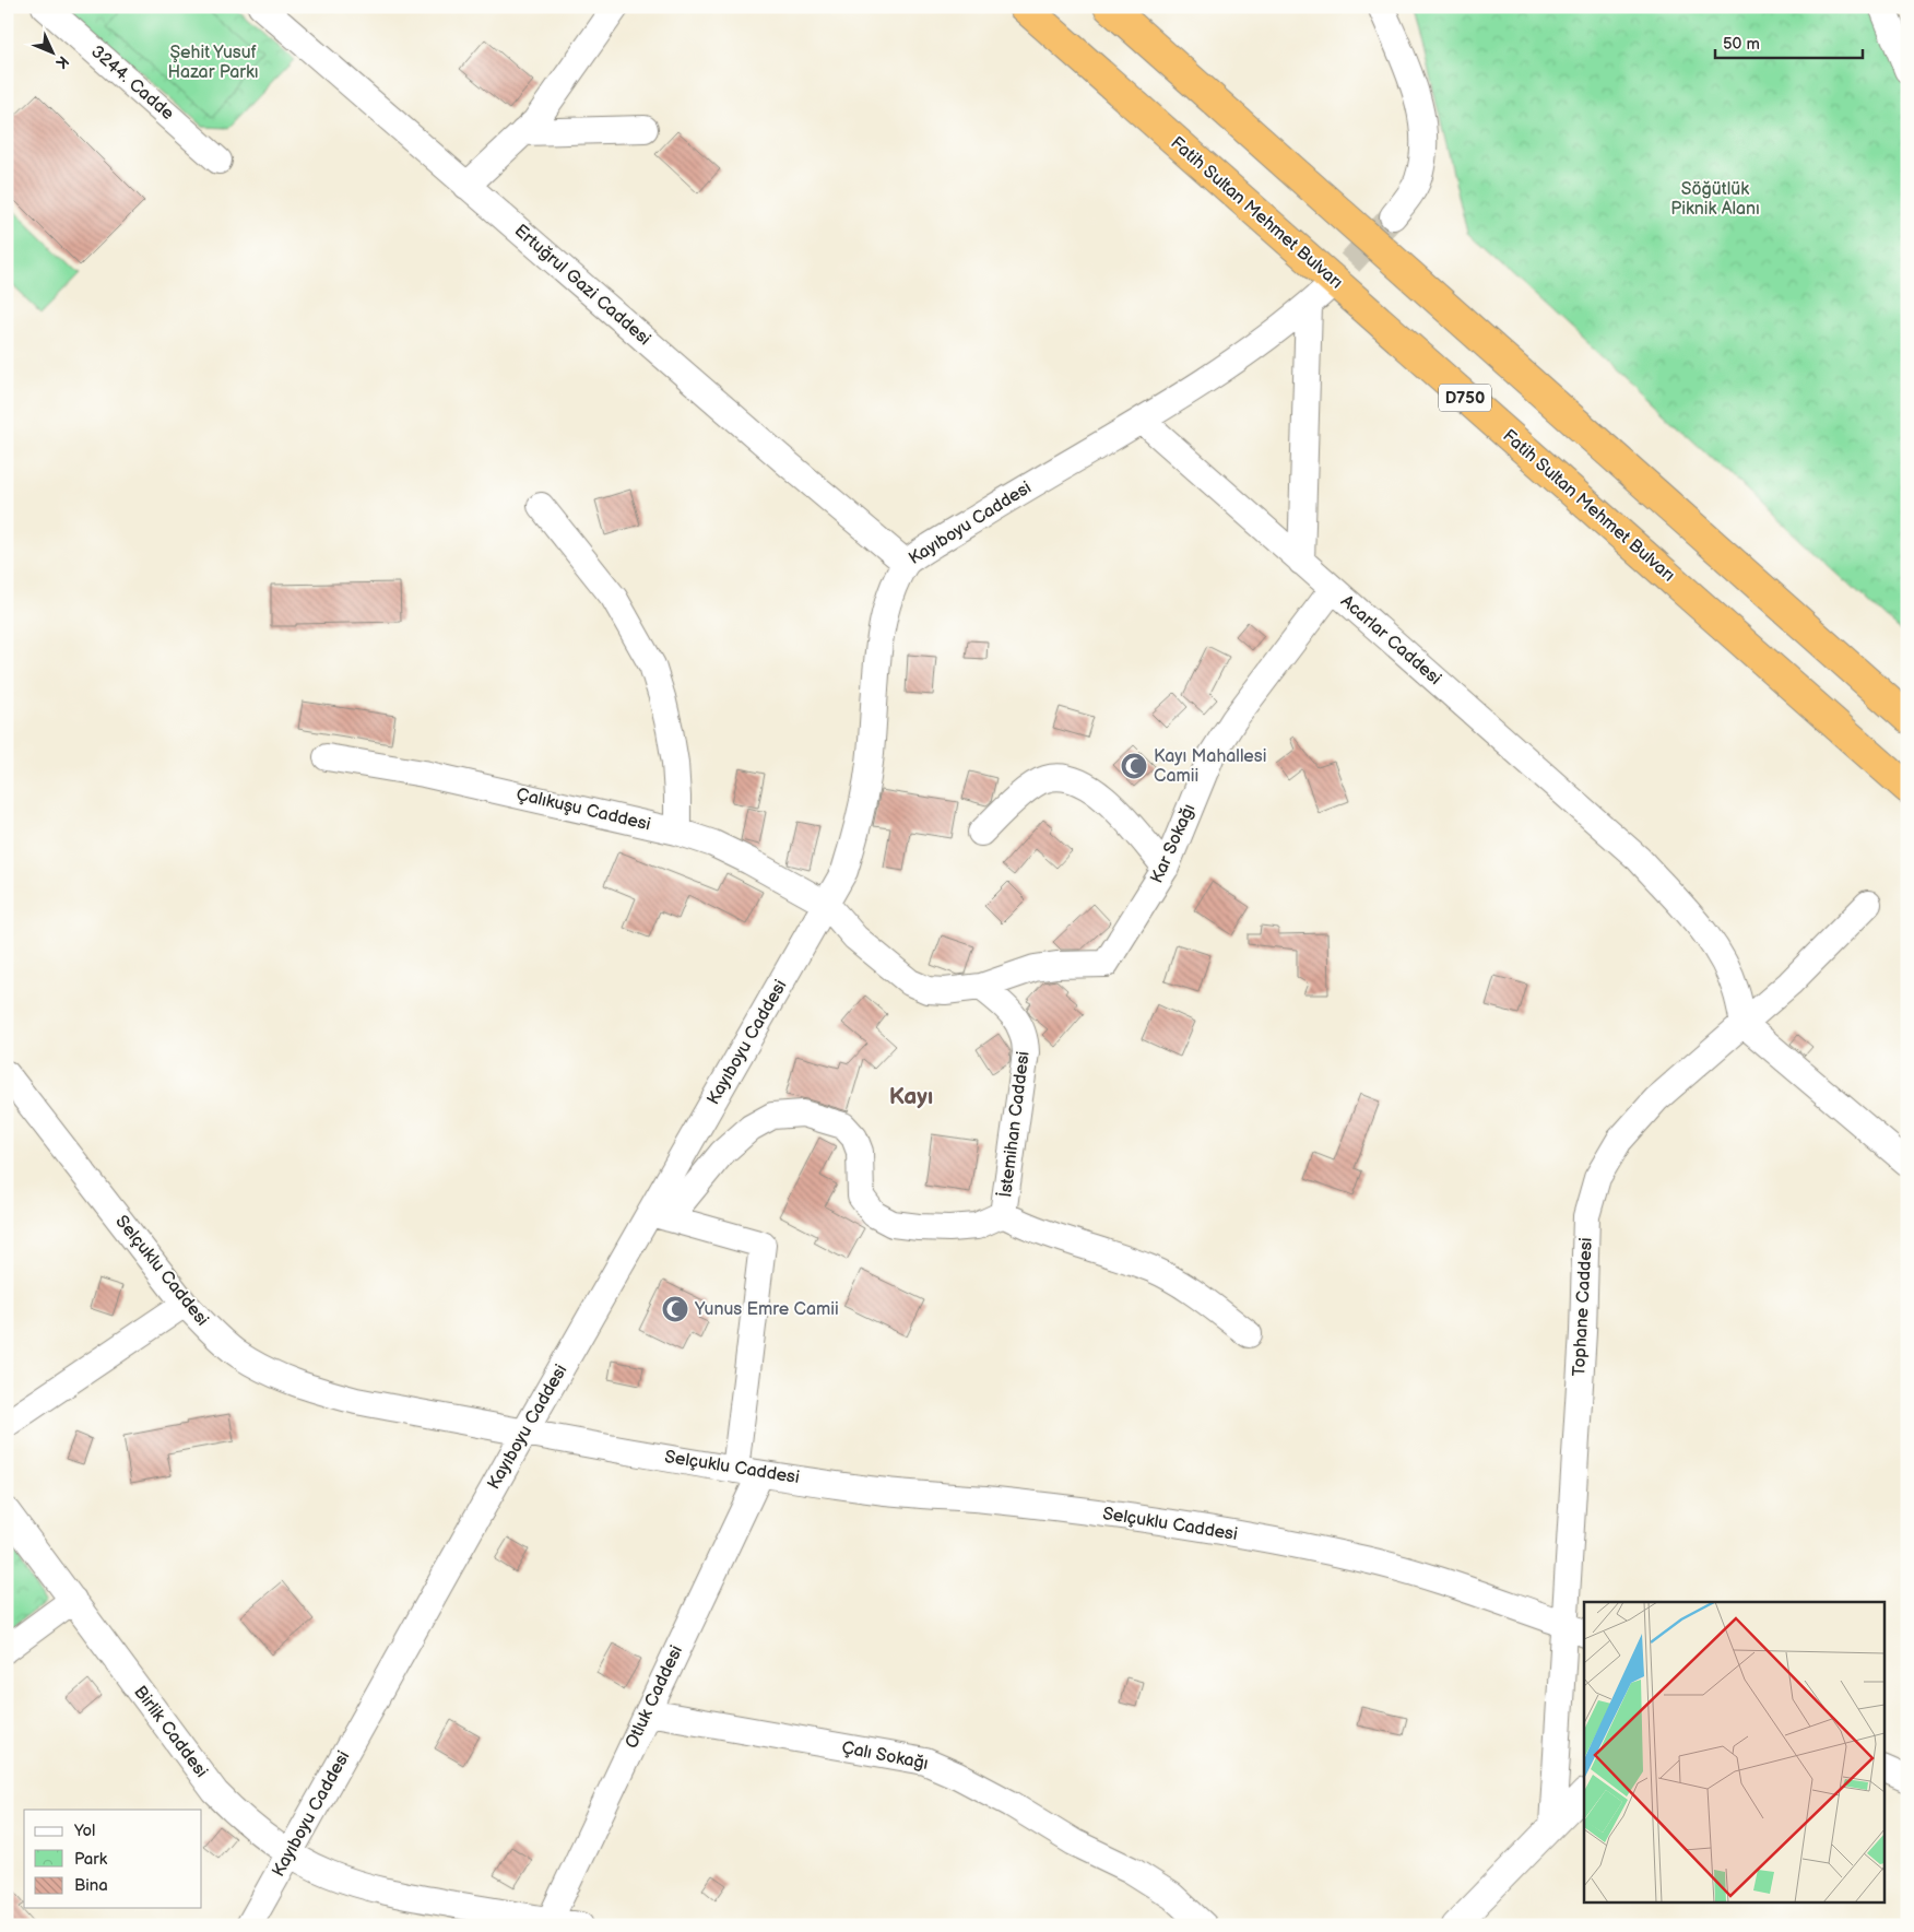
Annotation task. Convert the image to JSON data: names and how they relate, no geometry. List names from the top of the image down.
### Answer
{
  "streets": {
    "highway": ["Fatih Sultan Mehmet Bulvarı", "D750"],
    "street": [
      "3244. Cadde",
      "Ertuğrul Gazi Caddesi",
      "Kayıboyu Caddesi",
      "Acarlar Caddesi",
      "Çalıkuşu Caddesi",
      "Kar Sokağı",
      "İstemihan Caddesi",
      "Selçuklu Caddesi",
      "Tophane Caddesi",
      "Otluk Caddesi",
      "Birlik Caddesi",
      "Çalı Sokağı"
    ]
  },
  "crossings": [
    ["Ertuğrul Gazi Caddesi", "Kayıboyu Caddesi"],
    ["Kayıboyu Caddesi", "Acarlar Caddesi"],
    ["Kayıboyu Caddesi", "Çalıkuşu Caddesi"],
    ["Kayıboyu Caddesi", "Selçuklu Caddesi"],
    ["Kayıboyu Caddesi", "Birlik Caddesi"],
    ["Acarlar Caddesi", "Kar Sokağı"],
    ["Acarlar Caddesi", "Tophane Caddesi"],
    ["Çalıkuşu Caddesi", "Kar Sokağı"],
    ["Çalıkuşu Caddesi", "İstemihan Caddesi"],
    ["Selçuklu Caddesi", "Tophane Caddesi"],
    ["Selçuklu Caddesi", "Otluk Caddesi"],
    ["Otluk Caddesi", "Birlik Caddesi"],
    ["Otluk Caddesi", "Çalı Sokağı"]
  ],
  "districts": ["Kayı"],
  "parks": ["Şehit Yusuf Hazar Parkı", "Söğütlük Piknik Alanı"],
  "places": {
    "mosque": ["Kayı Mahallesi Camii", "Yunus Emre Camii"]
  },
  "legend": ["Yol", "Park", "Bina"],
  "scale_bar": "50 m",
  "north": "bottom right"
}
